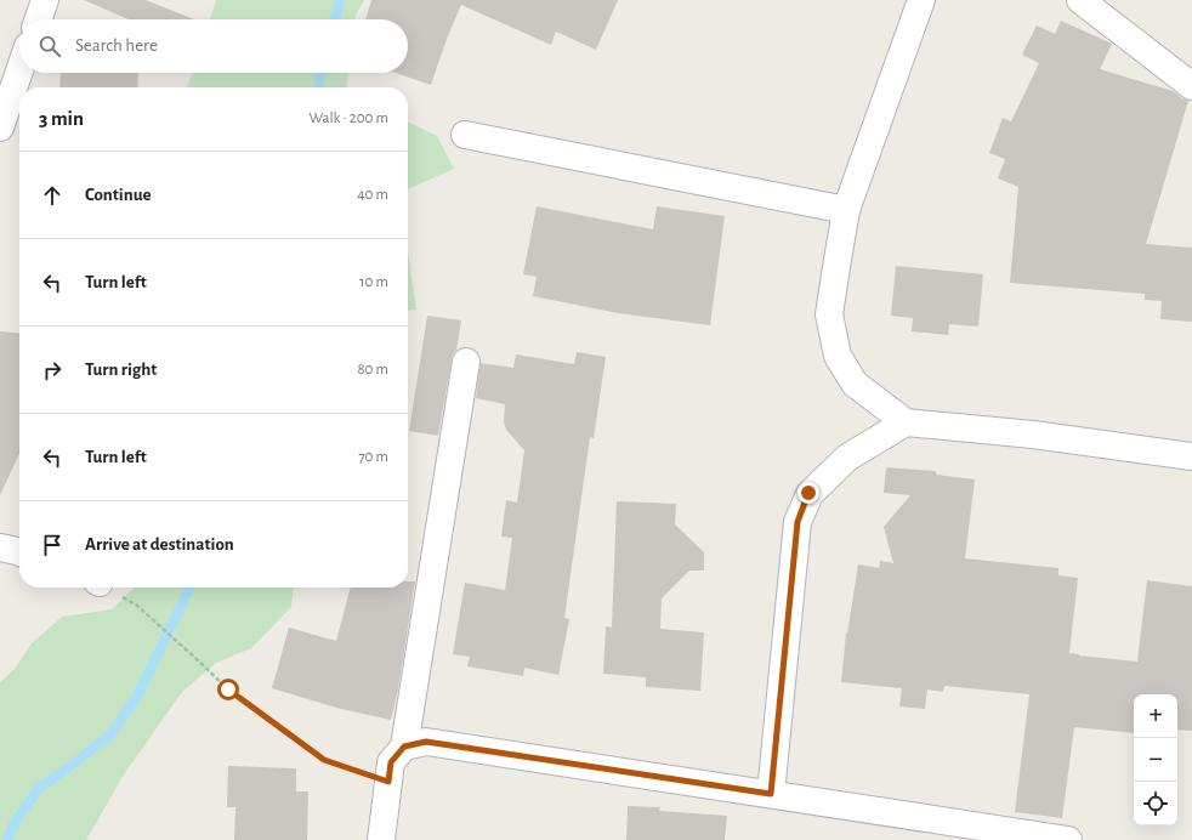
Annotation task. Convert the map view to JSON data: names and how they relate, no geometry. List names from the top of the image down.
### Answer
{
  "page": {
    "search": "Search here",
    "heading": ["3 min", "Walk · 200 m"],
    "list": [
      ["Continue", "40 m"],
      ["Turn left", "10 m"],
      ["Turn right", "80 m"],
      ["Turn left", "70 m"],
      "Arrive at destination"
    ],
    "map_buttons": ["+", "−"]
  }
}
